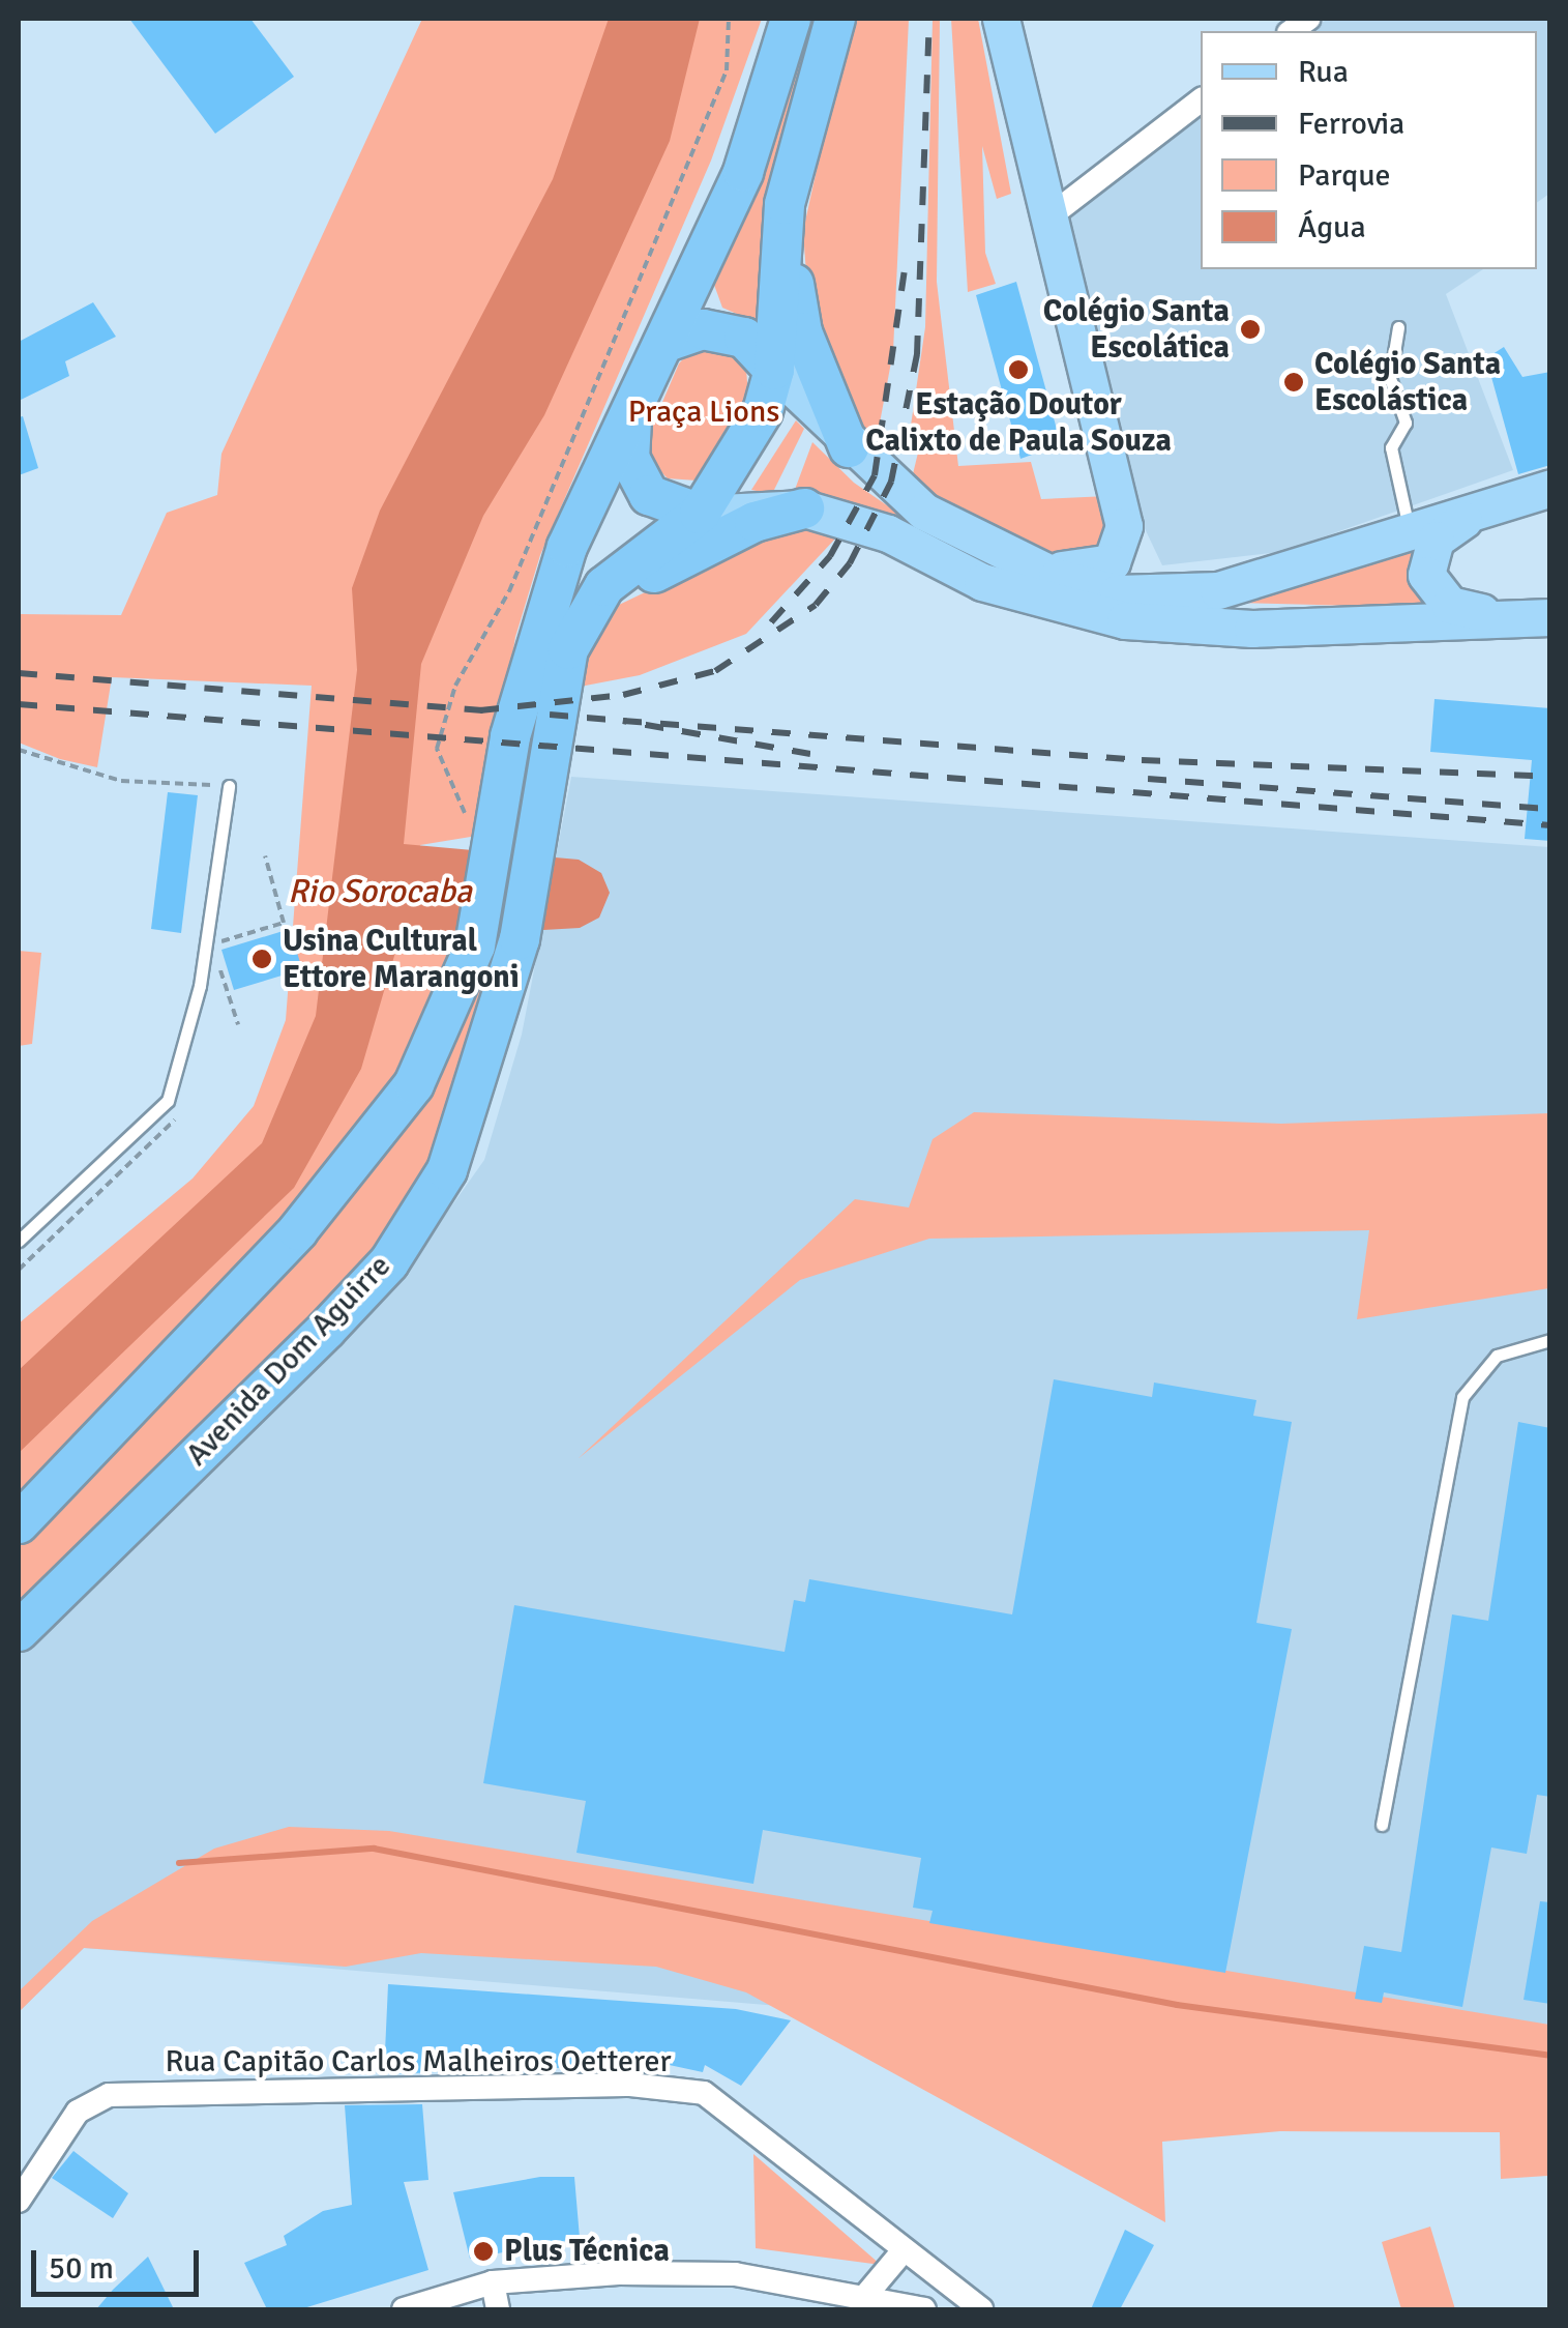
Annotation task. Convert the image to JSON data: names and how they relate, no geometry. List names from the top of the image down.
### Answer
{
  "streets": {
    "highway": ["Avenida Dom Aguirre"],
    "street": ["Rua Capitão Carlos Malheiros Oetterer"]
  },
  "water": ["Rio Sorocaba"],
  "parks": ["Praça Lions"],
  "places": [
    "Colégio Santa Escolática",
    "Estação Doutor Calixto de Paula Souza",
    "Colégio Santa Escolástica",
    "Usina Cultural Ettore Marangoni",
    "Plus Técnica"
  ],
  "legend": [
    "Rua",
    "Ferrovia",
    "Parque",
    "Água"
  ],
  "scale_bar": "50 m"
}
